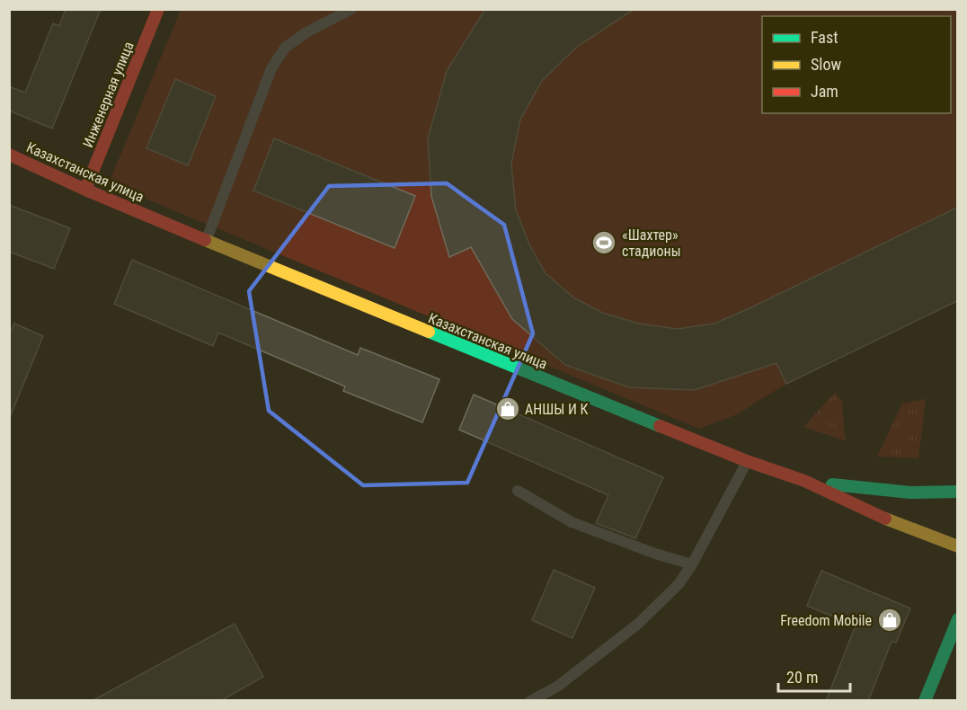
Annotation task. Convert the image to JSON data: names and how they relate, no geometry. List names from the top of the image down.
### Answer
{
  "streets": {
    "main road": ["Инженерная улица", "Казахстанская улица"]
  },
  "crossings": [
    ["Инженерная улица", "Казахстанская улица"]
  ],
  "places": {
    "sports": ["«Шахтер» стадионы"],
    "shop": ["АНШЫ И К", "Freedom Mobile"]
  },
  "legend": ["Fast", "Slow", "Jam"],
  "scale_bar": "20 m"
}
